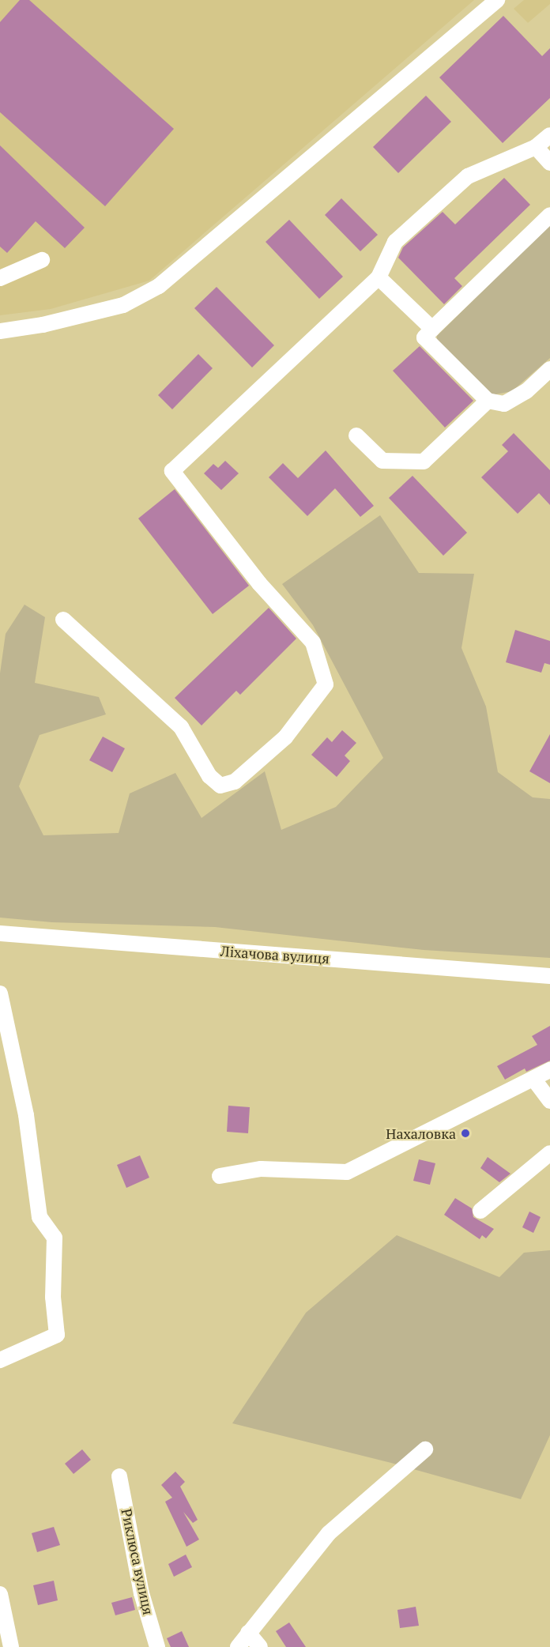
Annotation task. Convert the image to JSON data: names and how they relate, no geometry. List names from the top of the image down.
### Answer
{
  "streets": {
    "street": ["Ліхачова вулиця", "Риклюса вулиця"]
  },
  "places": ["Нахаловка"]
}
